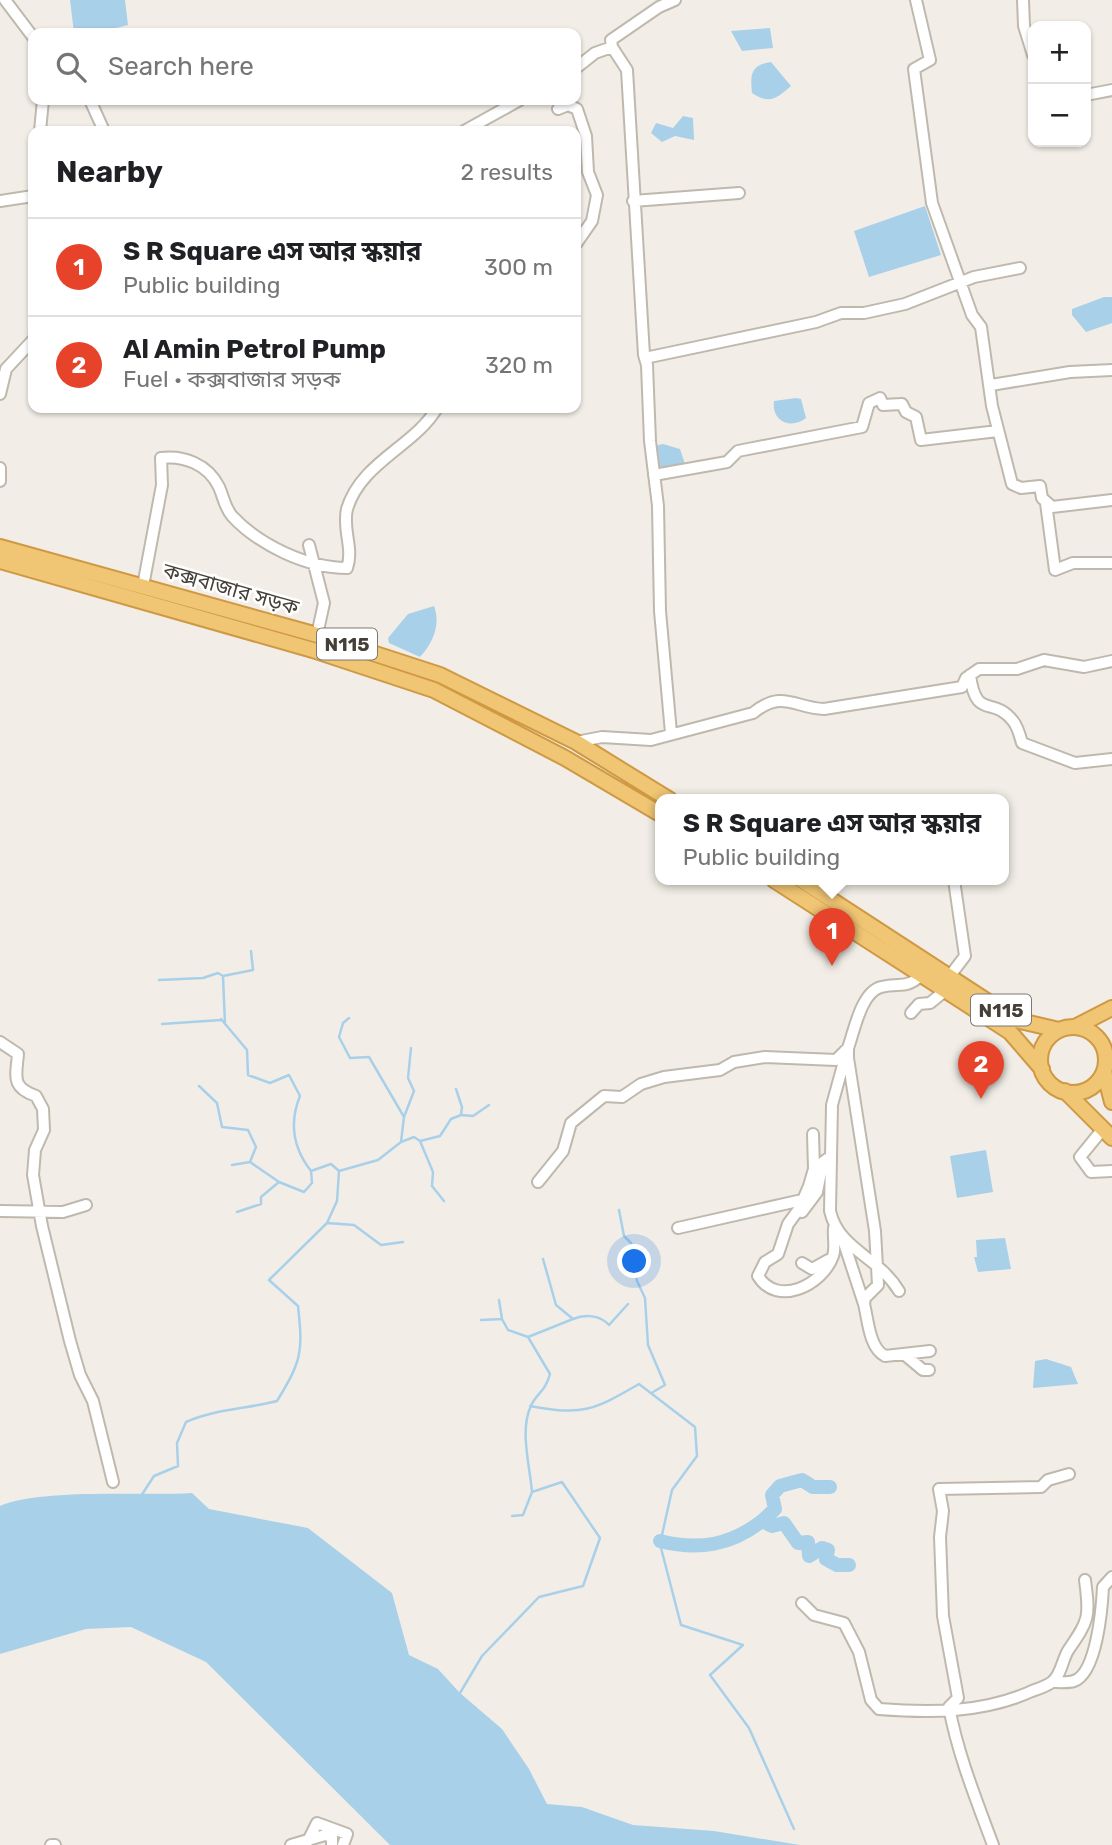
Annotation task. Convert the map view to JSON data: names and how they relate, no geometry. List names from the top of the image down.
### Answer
{
  "streets": {
    "highway": ["কক্সবাজার সড়ক", "N115"]
  },
  "page": {
    "map_buttons": ["+", "−"],
    "search": "Search here",
    "heading": ["Nearby", "2 results"],
    "list": [
      {
        "mark": "1",
        "name": "S R Square এস আর স্কয়ার",
        "note": "Public building",
        "value": "300 m"
      },
      {
        "mark": "2",
        "name": "Al Amin Petrol Pump",
        "note": "Fuel · কক্সবাজার সড়ক",
        "value": "320 m"
      }
    ],
    "popup": ["S R Square এস আর স্কয়ার", "Public building"],
    "pins": ["1", "2"]
  }
}
